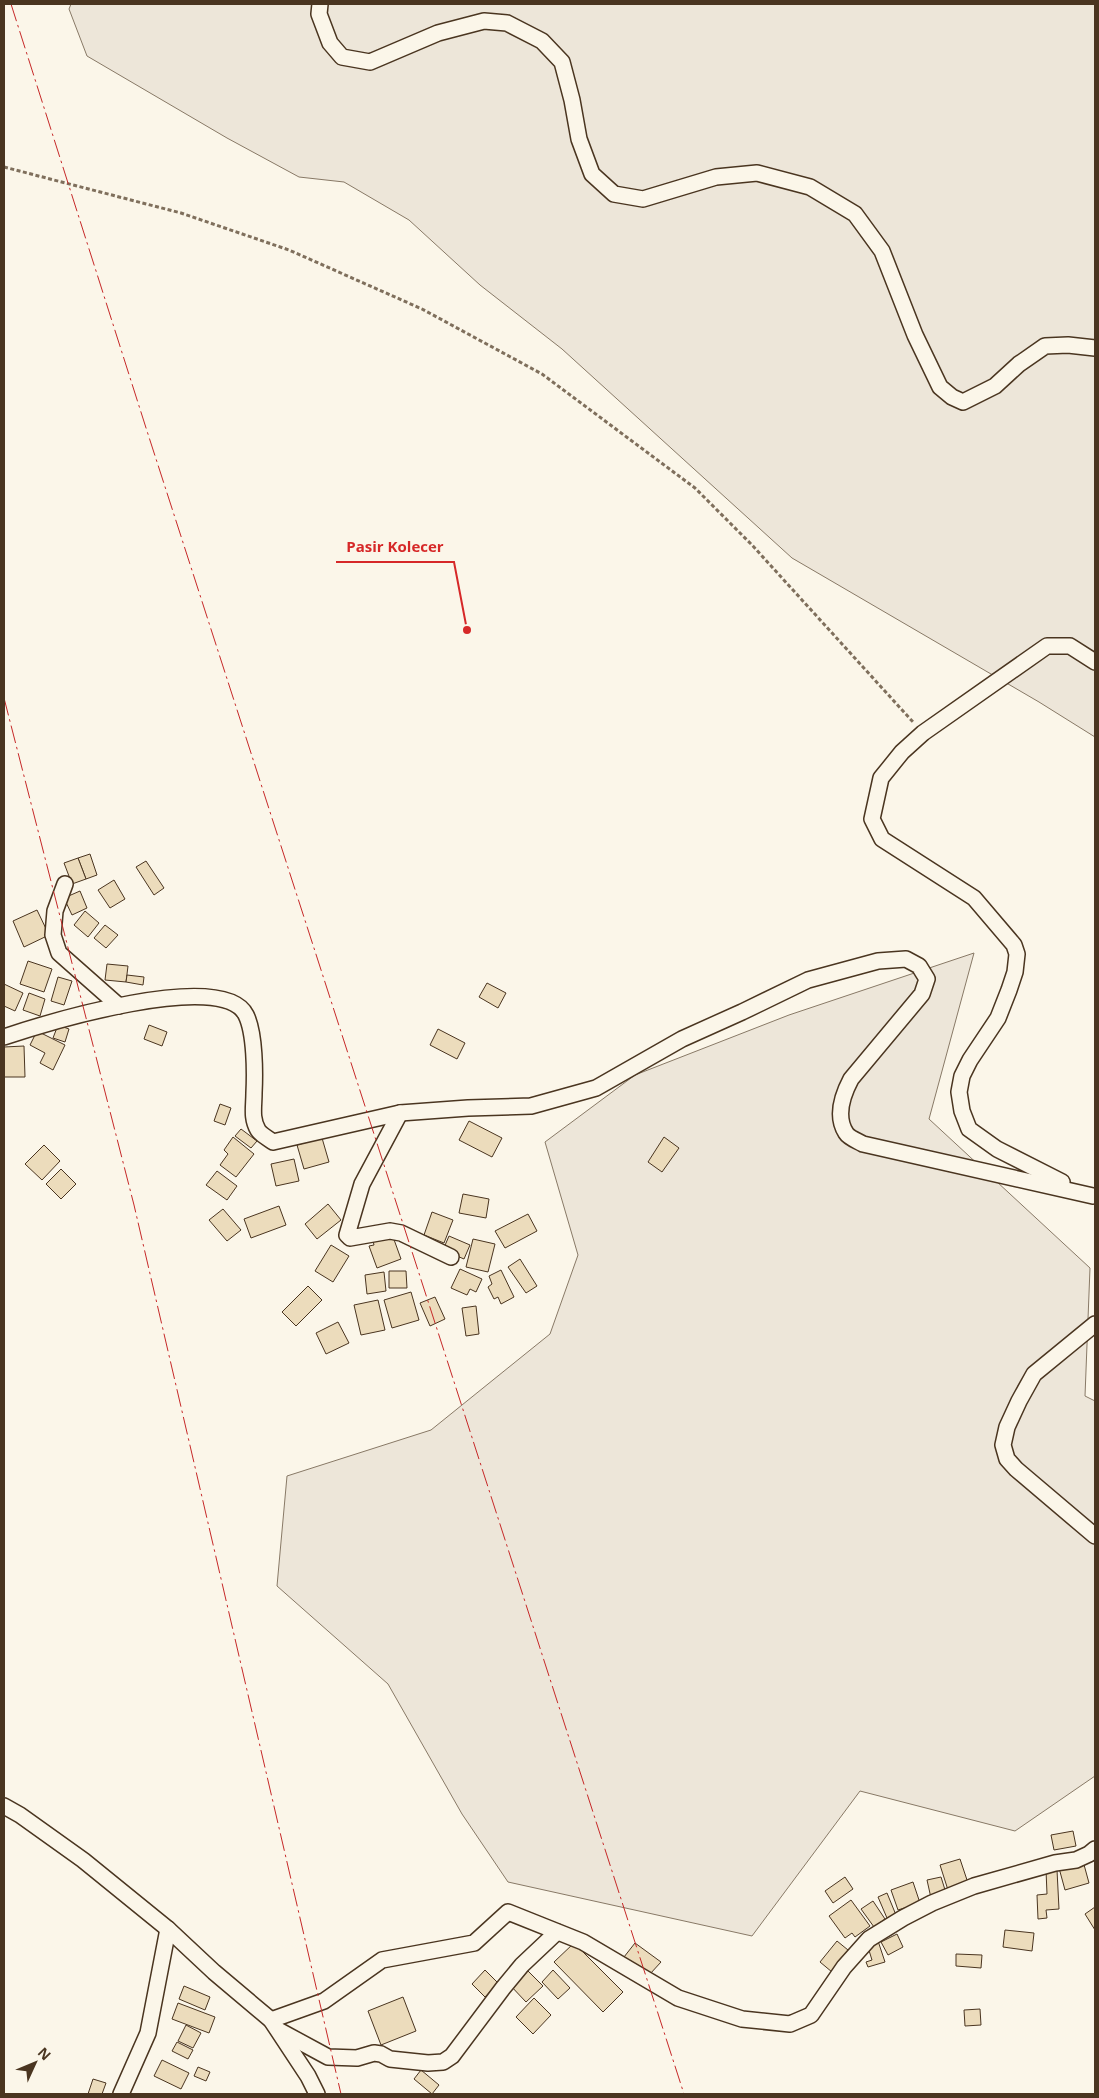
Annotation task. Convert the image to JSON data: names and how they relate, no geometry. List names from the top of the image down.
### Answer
{
  "places": ["Pasir Kolecer"],
  "north": "top right"
}
